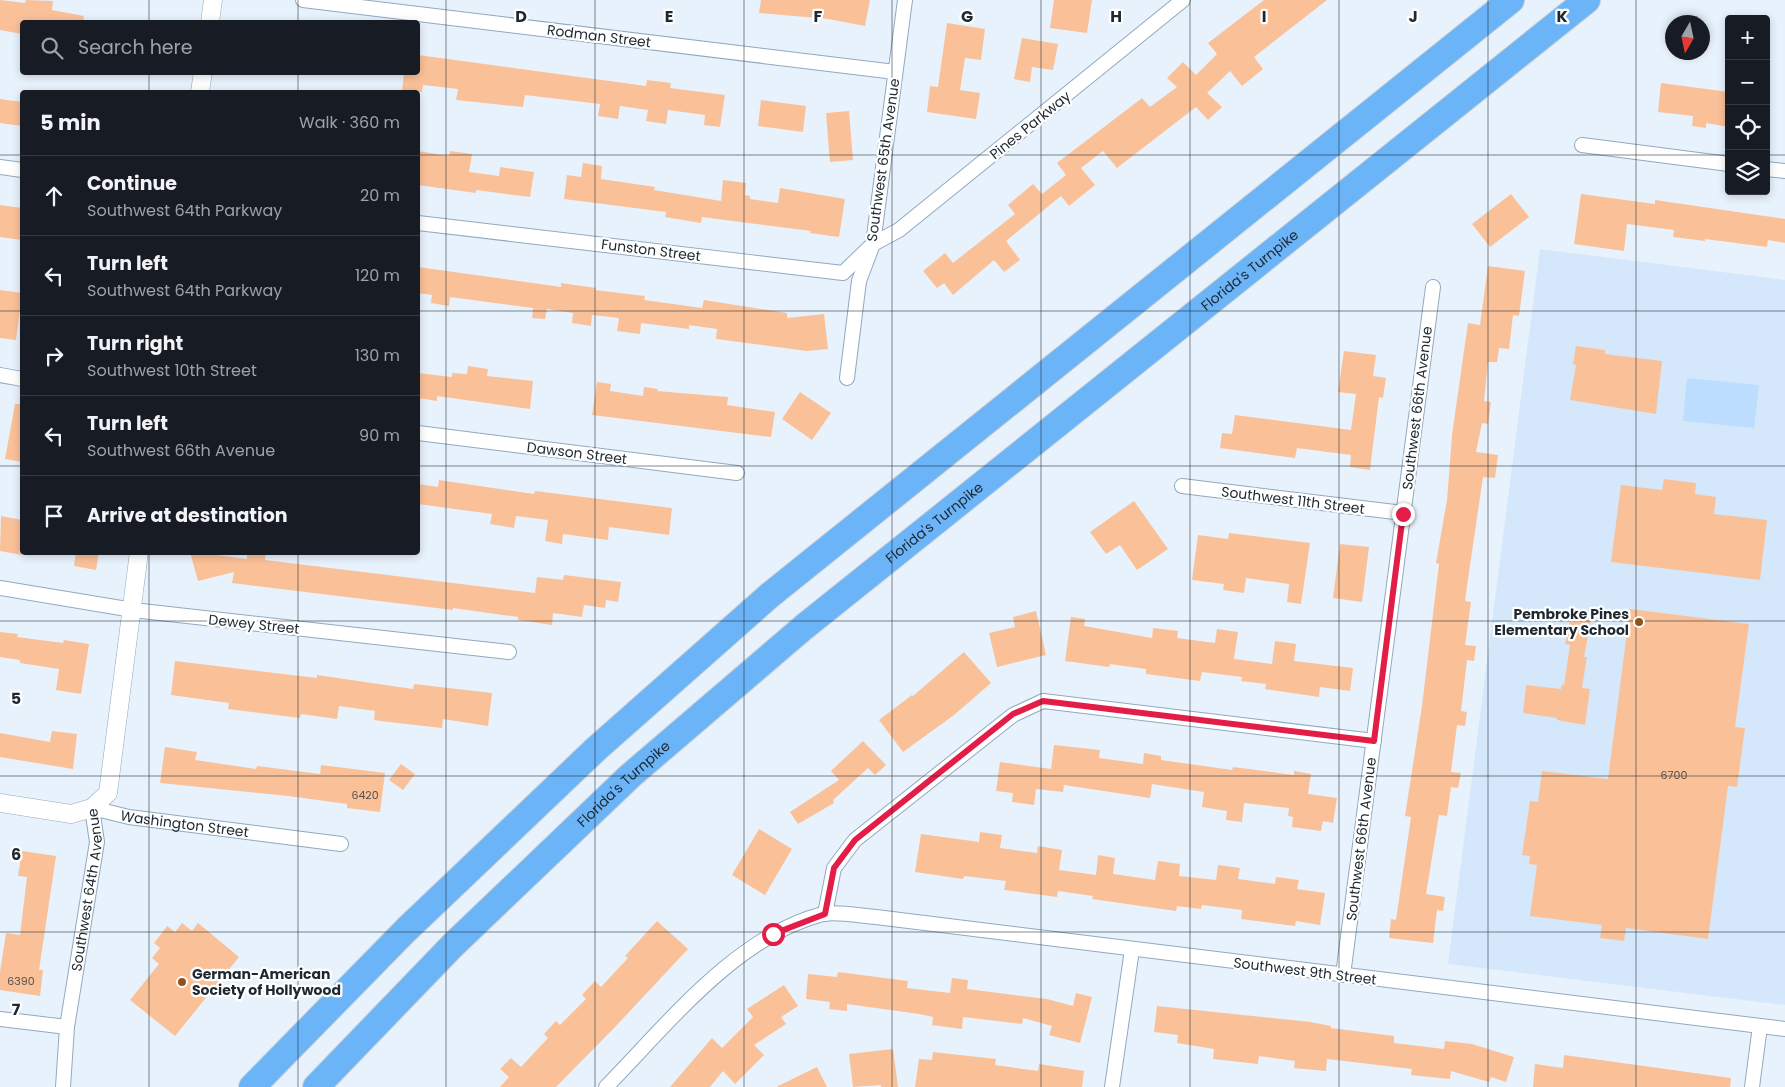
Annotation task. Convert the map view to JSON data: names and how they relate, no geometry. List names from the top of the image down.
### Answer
{
  "streets": {
    "highway": ["Florida's Turnpike"],
    "street": [
      "Rodman Street",
      "Pines Parkway",
      "Southwest 65th Avenue",
      "Funston Street",
      "Southwest 66th Avenue",
      "Dawson Street",
      "Southwest 11th Street",
      "Dewey Street",
      "Washington Street",
      "Southwest 64th Avenue",
      "Southwest 9th Street"
    ]
  },
  "crossings": [
    ["Rodman Street", "Southwest 65th Avenue"],
    ["Pines Parkway", "Southwest 65th Avenue"],
    ["Pines Parkway", "Funston Street"],
    ["Southwest 65th Avenue", "Funston Street"],
    ["Southwest 66th Avenue", "Southwest 11th Street"],
    ["Southwest 66th Avenue", "Southwest 9th Street"],
    ["Dewey Street", "Southwest 64th Avenue"],
    ["Washington Street", "Southwest 64th Avenue"]
  ],
  "places": ["Pembroke Pines Elementary School", "German-American Society of Hollywood"],
  "house_numbers": ["6700", "6420", "6390"],
  "north": "bottom",
  "page": {
    "map_buttons": ["+", "−"],
    "search": "Search here",
    "heading": ["5 min", "Walk · 360 m"],
    "list": [
      ["Continue", "Southwest 64th Parkway", "20 m"],
      ["Turn left", "Southwest 64th Parkway", "120 m"],
      ["Turn right", "Southwest 10th Street", "130 m"],
      ["Turn left", "Southwest 66th Avenue", "90 m"],
      "Arrive at destination"
    ]
  },
  "grid": {
    "columns": [
      "D",
      "E",
      "F",
      "G",
      "H",
      "I",
      "J",
      "K"
    ],
    "rows": ["5", "6", "7"]
  }
}
